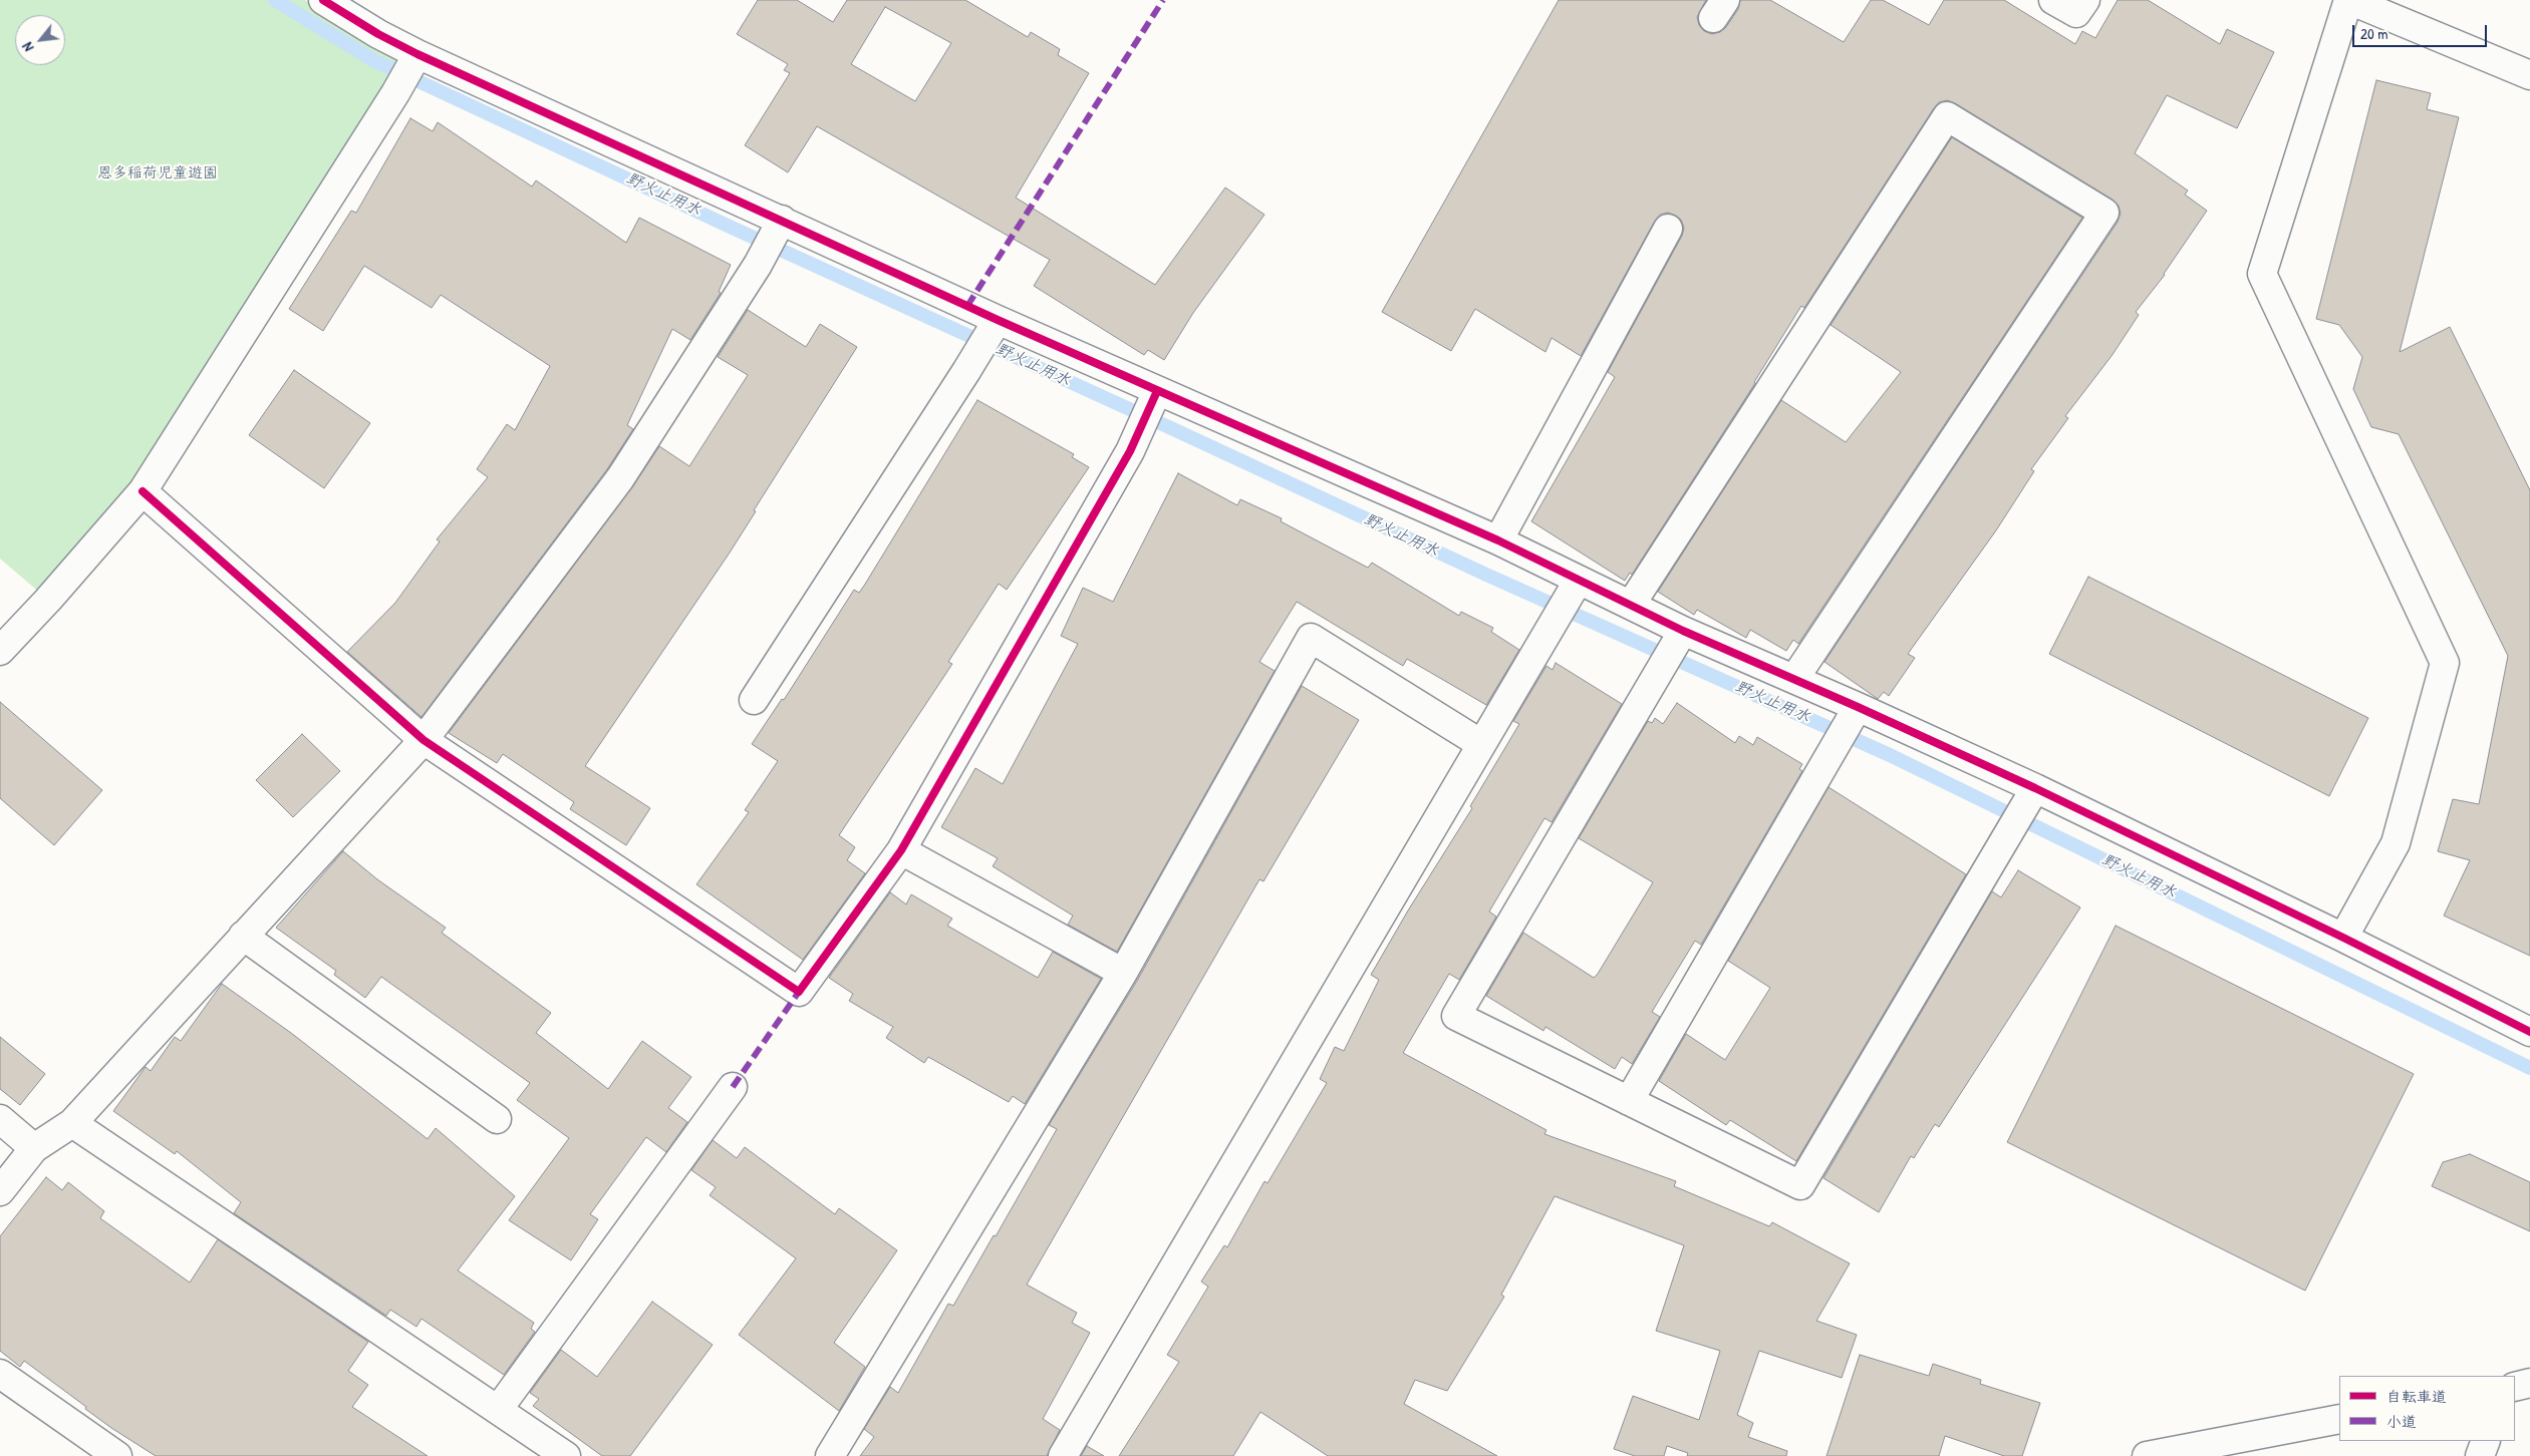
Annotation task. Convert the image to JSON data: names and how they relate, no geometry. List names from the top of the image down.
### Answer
{
  "water": ["野火止用水"],
  "parks": ["恩多稲荷児童遊園"],
  "legend": ["自転車道", "小道"],
  "scale_bar": "20 m",
  "north": "bottom left"
}
